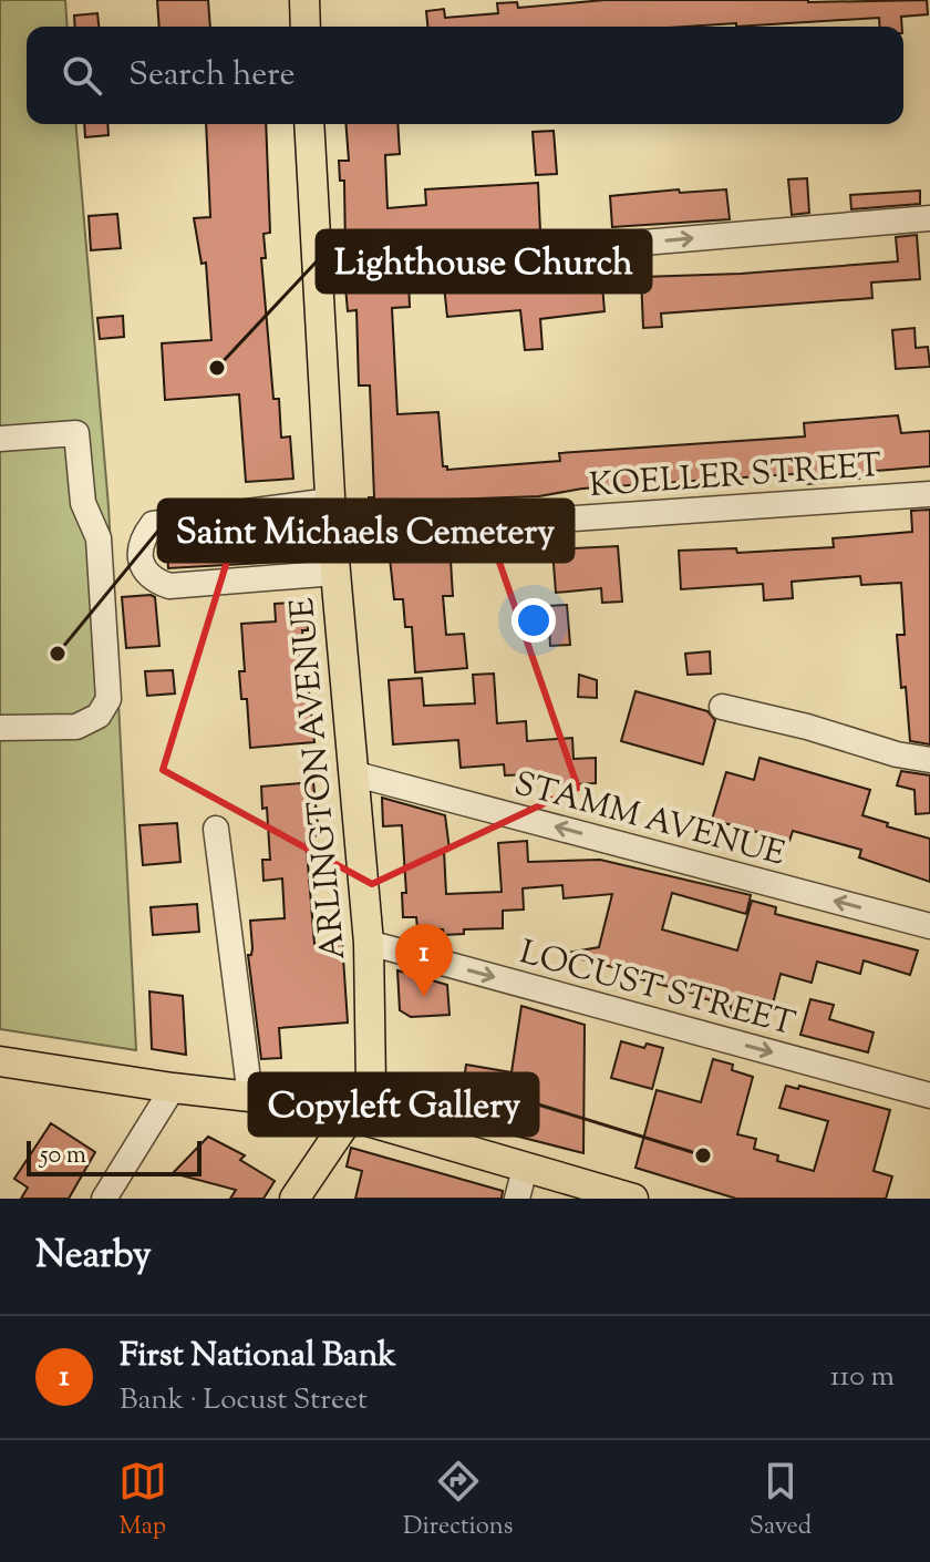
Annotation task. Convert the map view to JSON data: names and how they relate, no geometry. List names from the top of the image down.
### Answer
{
  "streets": {
    "main road": ["ARLINGTON AVENUE"],
    "street": ["KOELLER STREET", "STAMM AVENUE", "LOCUST STREET"]
  },
  "crossings": [
    ["KOELLER STREET", "ARLINGTON AVENUE"],
    ["ARLINGTON AVENUE", "STAMM AVENUE"],
    ["ARLINGTON AVENUE", "LOCUST STREET"]
  ],
  "one_way": ["LOCUST STREET"],
  "places": ["Lighthouse Church", "Saint Michaels Cemetery", "Copyleft Gallery"],
  "scale_bar": "50 m",
  "page": {
    "search": "Search here",
    "pins": "1",
    "scale": "50 m",
    "heading": "Nearby",
    "list": [
      {
        "mark": "1",
        "name": "First National Bank",
        "note": "Bank · Locust Street",
        "value": "110 m"
      }
    ],
    "nav": ["Map", "Directions", "Saved"]
  }
}
